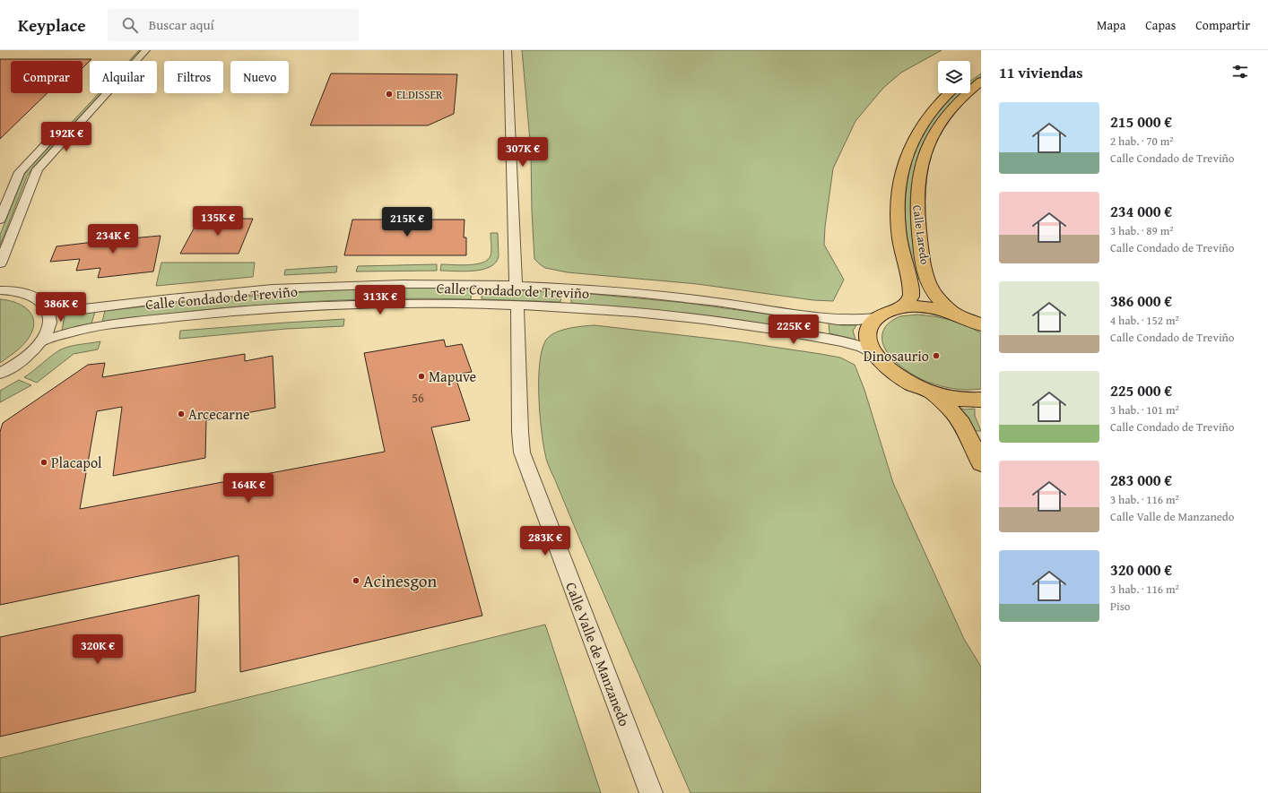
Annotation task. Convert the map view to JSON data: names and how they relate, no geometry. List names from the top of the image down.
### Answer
{
  "streets": {
    "main road": ["Calle Laredo"],
    "street": ["Calle Condado de Treviño", "Calle Valle de Manzanedo"]
  },
  "crossings": [
    ["Calle Condado de Treviño", "Calle Valle de Manzanedo"]
  ],
  "places": [
    "ELDISSER",
    "Dinosaurio",
    "Mapuve",
    "Arcecarne",
    "Placapol",
    "Acinesgon"
  ],
  "house_numbers": ["56"],
  "page": {
    "header": "Keyplace",
    "search": "Buscar aquí",
    "nav": ["Mapa", "Capas", "Compartir"],
    "heading": "11 viviendas",
    "chip": [
      "Comprar",
      "Alquilar",
      "Filtros",
      "Nuevo"
    ],
    "list": [
      {
        "name": "215 000 €",
        "note": "2 hab. · 70 m² · Calle Condado de Treviño"
      },
      {
        "name": "234 000 €",
        "note": "3 hab. · 89 m² · Calle Condado de Treviño"
      },
      {
        "name": "386 000 €",
        "note": "4 hab. · 152 m² · Calle Condado de Treviño"
      },
      {
        "name": "225 000 €",
        "note": "3 hab. · 101 m² · Calle Condado de Treviño"
      },
      {
        "name": "283 000 €",
        "note": "3 hab. · 116 m² · Calle Valle de Manzanedo"
      },
      {
        "name": "320 000 €",
        "note": "3 hab. · 116 m² · Piso"
      }
    ],
    "price": [
      "192K €",
      "307K €",
      "135K €",
      "215K €",
      "234K €",
      "313K €",
      "386K €",
      "225K €",
      "164K €",
      "283K €",
      "320K €"
    ]
  }
}
